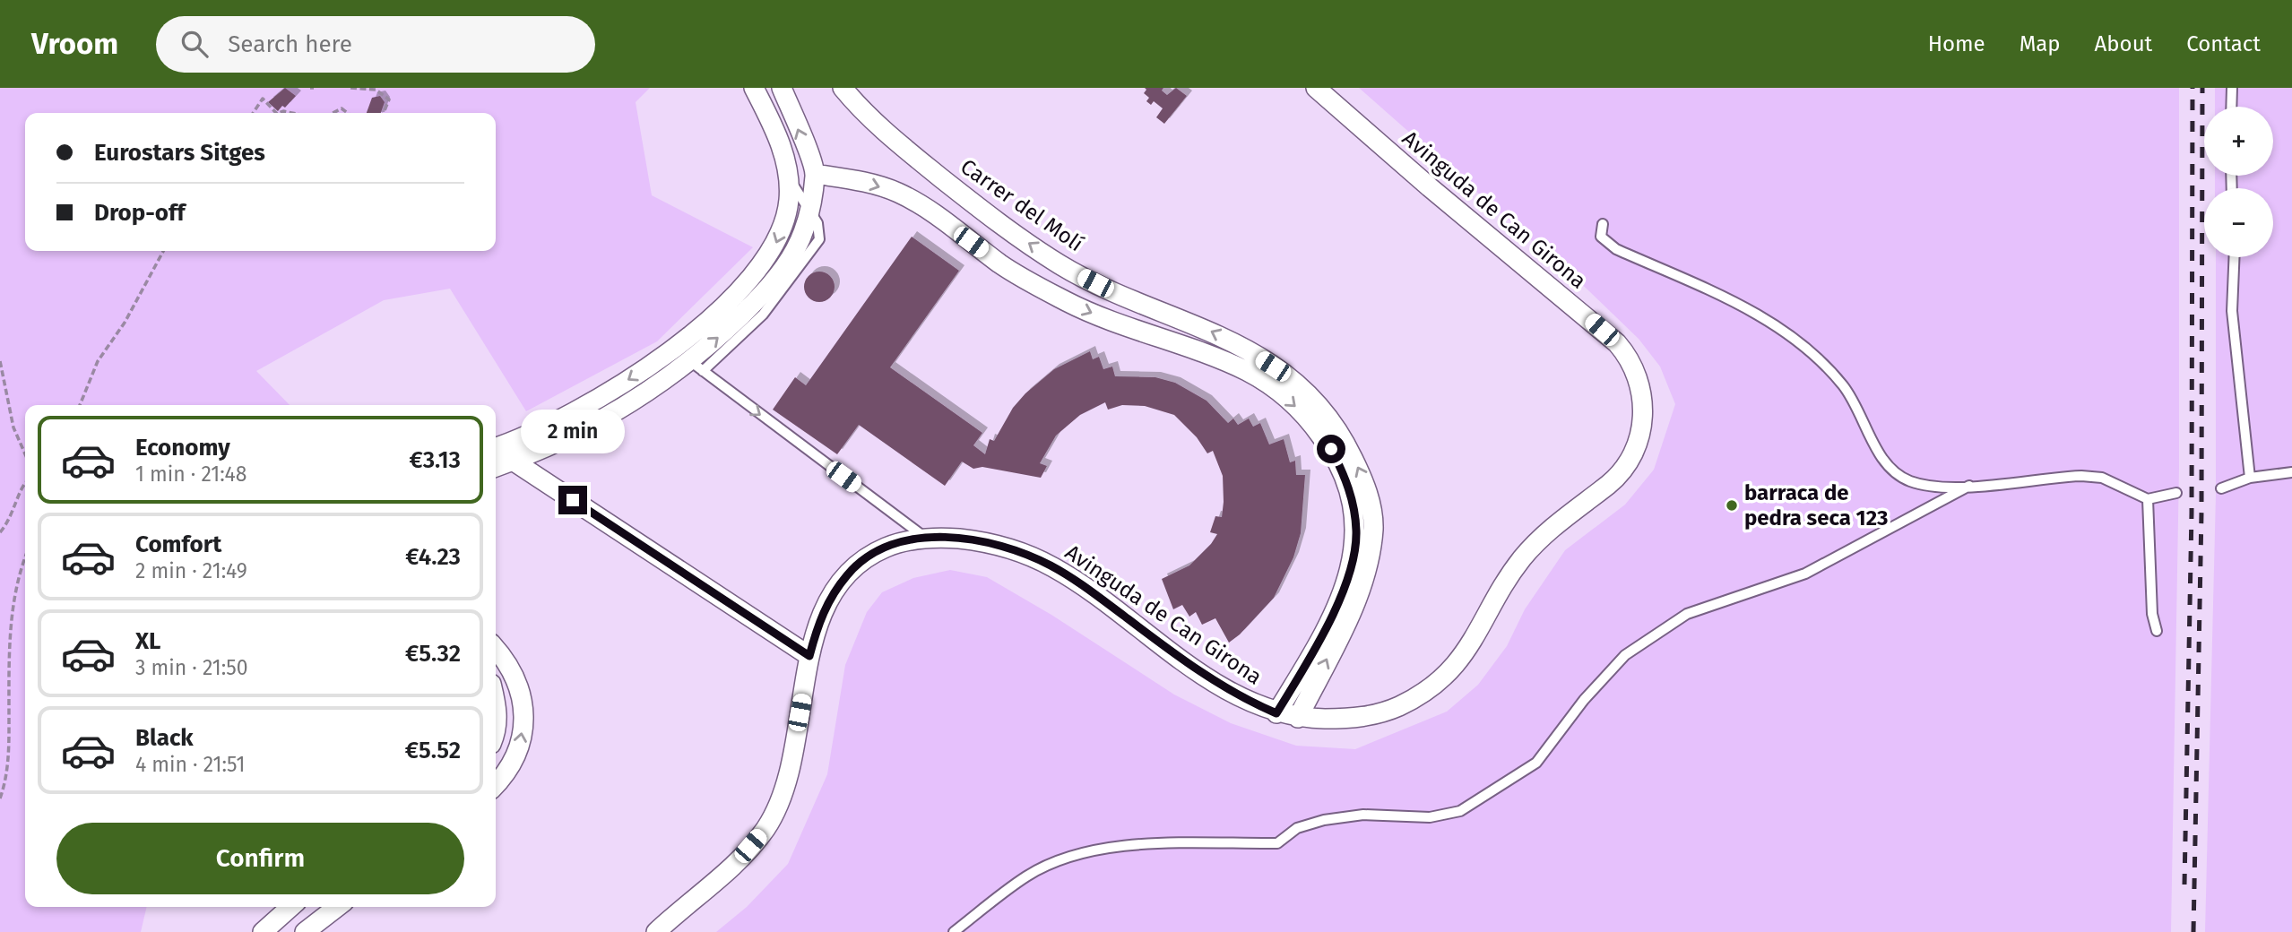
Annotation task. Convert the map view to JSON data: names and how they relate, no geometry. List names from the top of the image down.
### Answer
{
  "streets": {
    "street": ["Carrer del Molí", "Avinguda de Can Girona"]
  },
  "crossings": [
    ["Carrer del Molí", "Avinguda de Can Girona"]
  ],
  "one_way": ["Carrer del Molí"],
  "places": ["barraca de pedra seca 123"],
  "page": {
    "header": "Vroom",
    "search": "Search here",
    "nav": [
      "Home",
      "Map",
      "About",
      "Contact"
    ],
    "map_buttons": ["+", "−"],
    "banner": ["Eurostars Sitges", "Drop-off"],
    "bubble": "2 min",
    "list": [
      {
        "name": "Economy",
        "note": "1 min · 21:48",
        "value": "€3.13"
      },
      {
        "name": "Comfort",
        "note": "2 min · 21:49",
        "value": "€4.23"
      },
      {
        "name": "XL",
        "note": "3 min · 21:50",
        "value": "€5.32"
      },
      {
        "name": "Black",
        "note": "4 min · 21:51",
        "value": "€5.52"
      }
    ],
    "buttons": "Confirm"
  }
}
